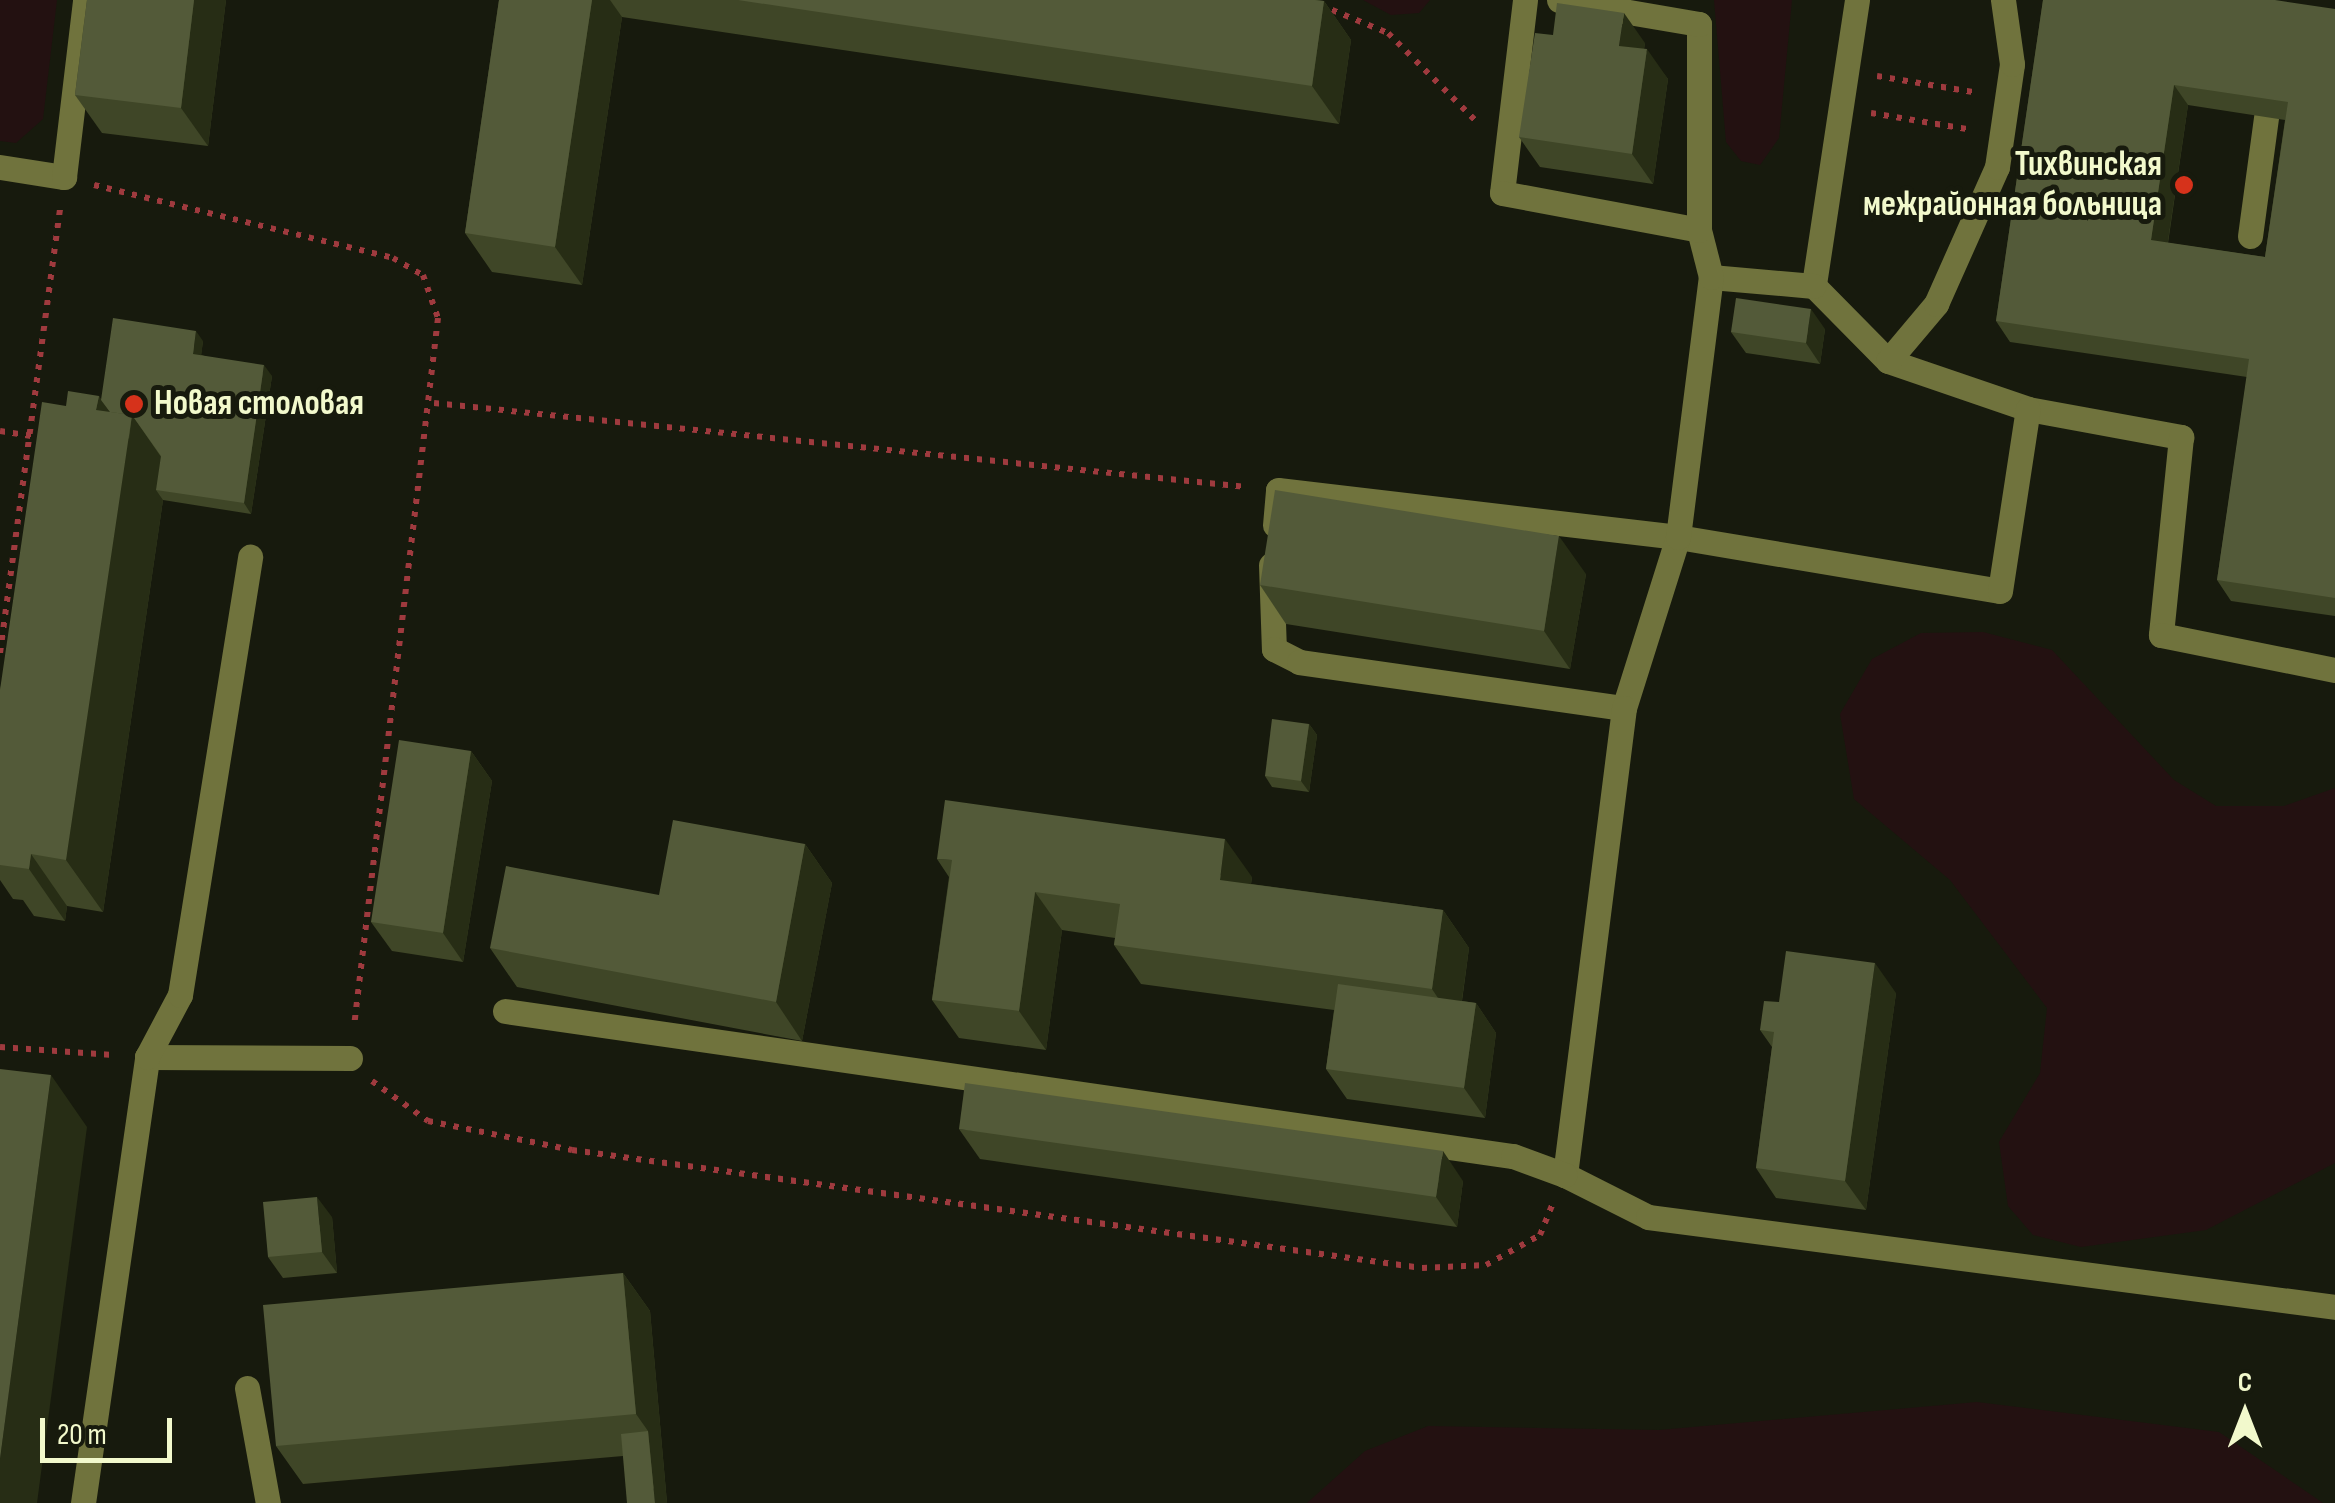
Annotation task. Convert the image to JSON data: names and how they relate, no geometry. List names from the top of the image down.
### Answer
{
  "places": ["Тихвинская межрайонная больница", "Новая столовая"],
  "scale_bar": "20 m",
  "north": "top"
}
